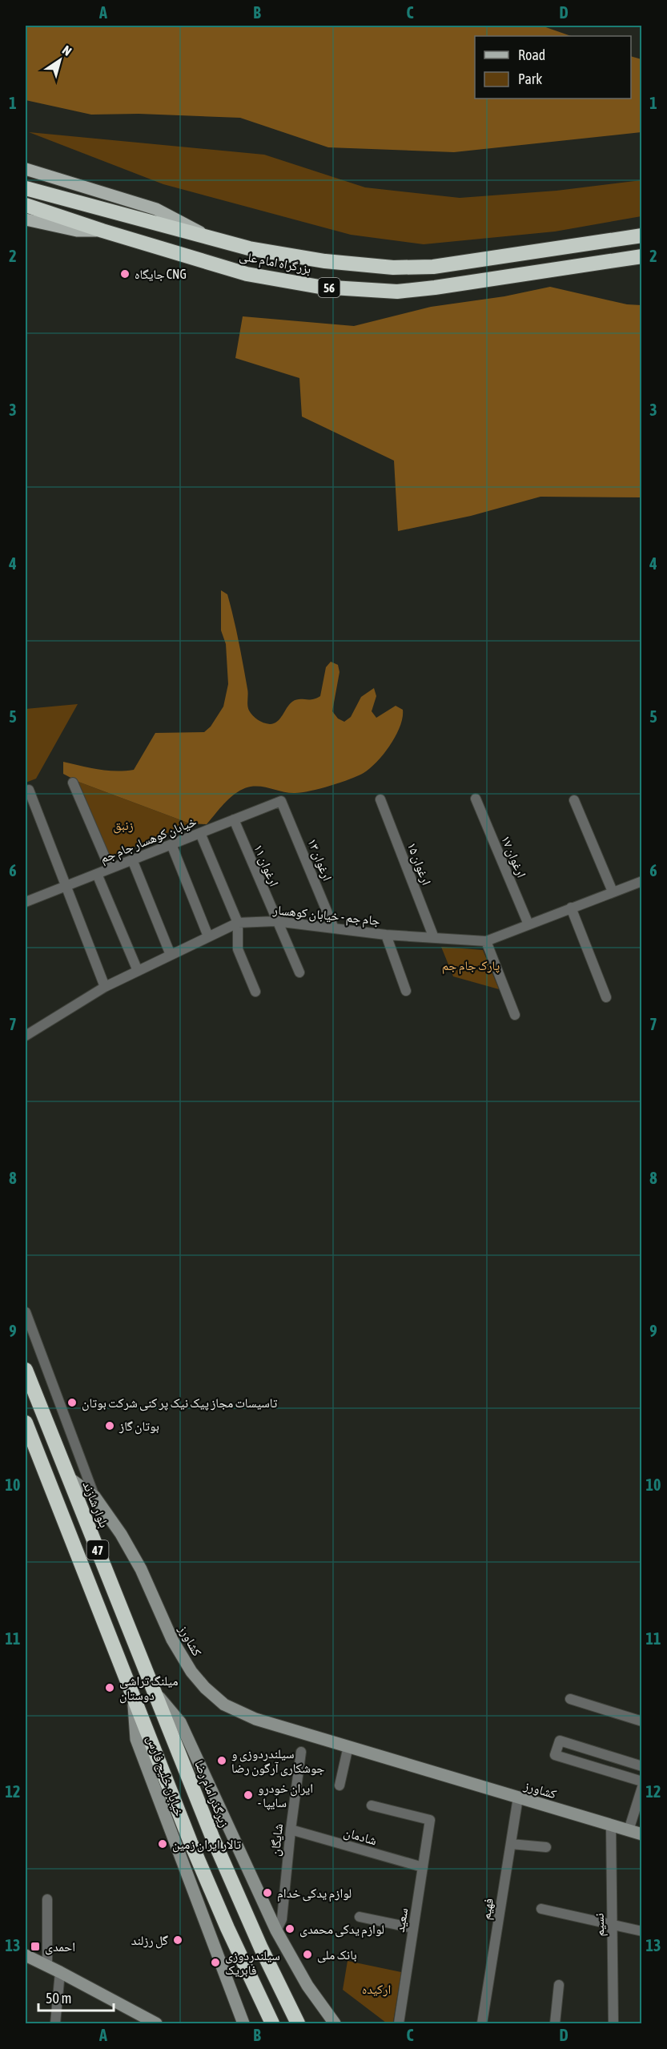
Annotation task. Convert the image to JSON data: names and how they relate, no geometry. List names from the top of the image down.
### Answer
{
  "streets": {
    "highway": [
      "بزرگراه امام علی",
      "56",
      "بلوار شازند",
      "47",
      "زیرگذر امام رضا"
    ],
    "street": [
      "خیابان کوهسار جام جم",
      "ارغوان ۱۷",
      "ارغوان ۱۳",
      "ارغوان ۱۵",
      "ارغوان ۱۱",
      "جام جم - خیابان کوهسار",
      "کشاورز",
      "خیابان خلیج فارس",
      "شادمان",
      "شایگان",
      "فهیم",
      "سعید",
      "نسیم"
    ]
  },
  "crossings": [
    ["خیابان کوهسار جام جم", "ارغوان ۱۳"],
    ["خیابان کوهسار جام جم", "ارغوان ۱۱"],
    ["ارغوان ۱۷", "جام جم - خیابان کوهسار"],
    ["ارغوان ۱۳", "جام جم - خیابان کوهسار"],
    ["ارغوان ۱۵", "جام جم - خیابان کوهسار"],
    ["ارغوان ۱۱", "جام جم - خیابان کوهسار"],
    ["بلوار شازند", "کشاورز"],
    ["بلوار شازند", "زیرگذر امام رضا"],
    ["47", "خیابان خلیج فارس"],
    ["کشاورز", "فهیم"],
    ["کشاورز", "نسیم"],
    ["شادمان", "شایگان"],
    ["شادمان", "سعید"]
  ],
  "parks": ["زنبق", "پارک جام جم", "ارکیده"],
  "places": {
    "other": [
      "جایگاه CNG",
      "تاسیسات مجاز پیک نیک پر کنی شرکت بوتان",
      "بوتان گاز",
      "میلنگ تراشی دوستان",
      "سیلندردوزی و جوشکاری آرگون رضا",
      "ایران خودرو - سایپا",
      "تالار ایران زمین",
      "لوازم یدکی خدام",
      "لوازم یدکی محمدی",
      "گل رزلند",
      "بانک ملی",
      "سیلندردوزی فابریک"
    ],
    "transit": ["احمدی"]
  },
  "legend": ["Road", "Park"],
  "scale_bar": "50 m",
  "north": "top right",
  "grid": {
    "columns": [
      "A",
      "B",
      "C",
      "D"
    ],
    "rows": [
      "1",
      "2",
      "3",
      "4",
      "5",
      "6",
      "7",
      "8",
      "9",
      "10",
      "11",
      "12",
      "13"
    ]
  }
}
